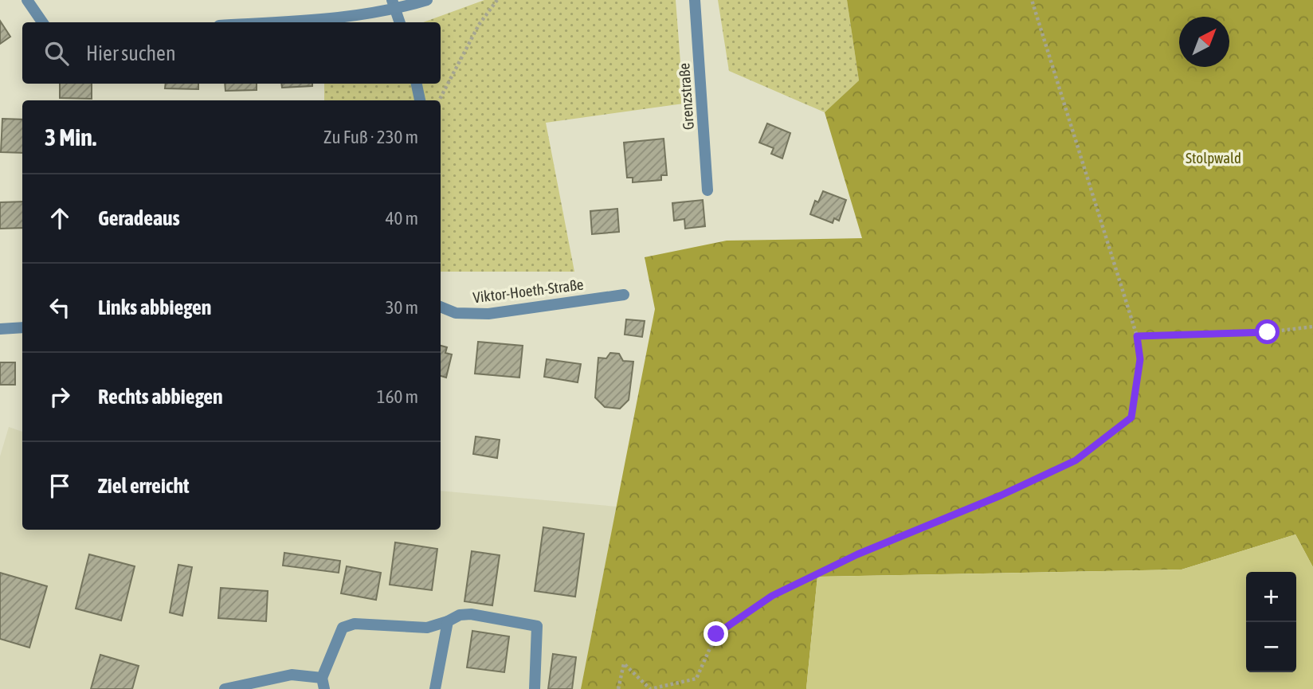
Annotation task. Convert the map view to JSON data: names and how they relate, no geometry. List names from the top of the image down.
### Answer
{
  "streets": {
    "street": ["Grenzstraße", "Viktor-Hoeth-Straße"]
  },
  "parks": ["Stolpwald"],
  "north": "top right",
  "page": {
    "search": "Hier suchen",
    "heading": ["3 Min.", "Zu Fuß · 230 m"],
    "list": [
      ["Geradeaus", "40 m"],
      ["Links abbiegen", "30 m"],
      ["Rechts abbiegen", "160 m"],
      "Ziel erreicht"
    ],
    "map_buttons": ["+", "−"]
  }
}
